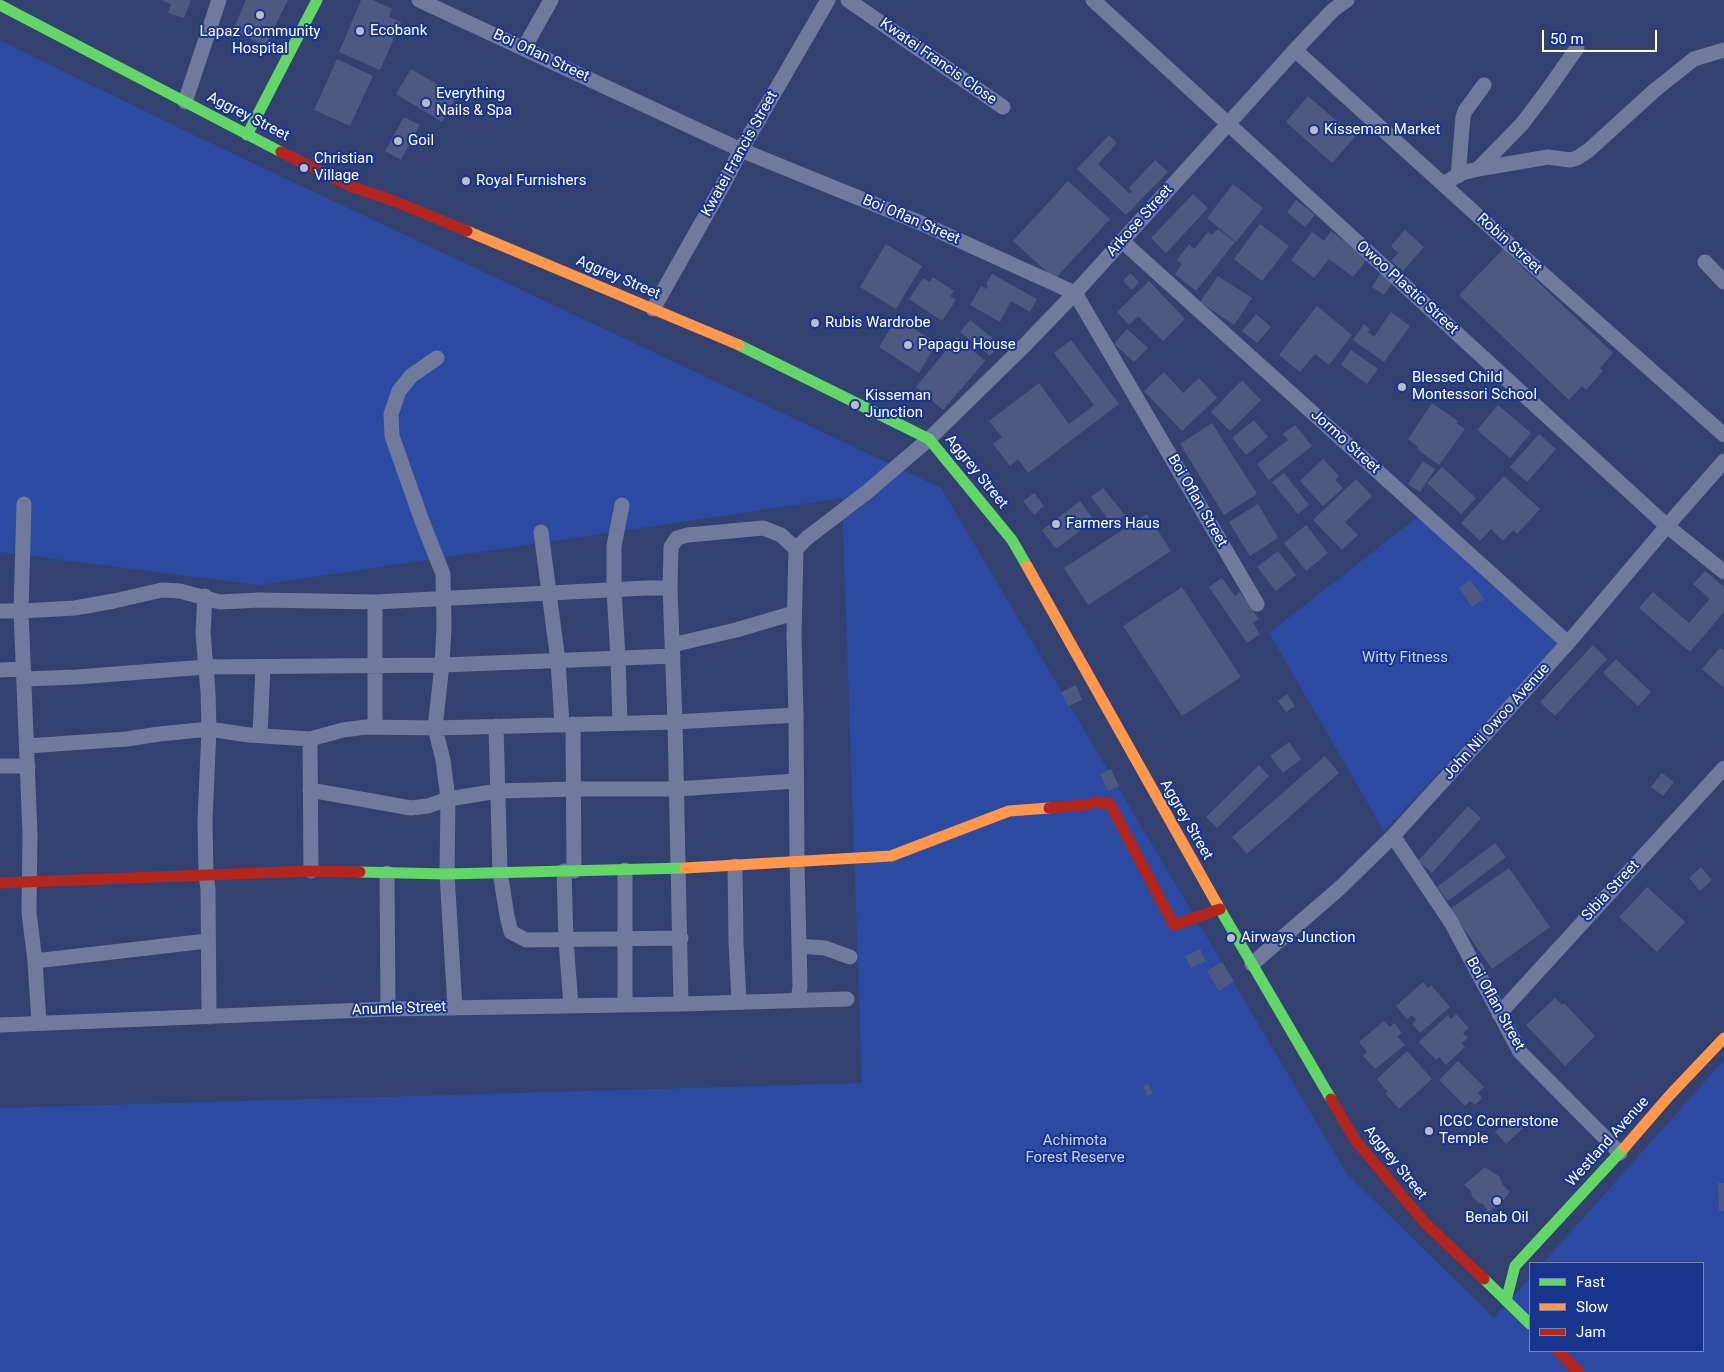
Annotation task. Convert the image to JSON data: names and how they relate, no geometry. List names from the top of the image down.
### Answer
{
  "streets": {
    "main road": ["Aggrey Street", "Westland Avenue"],
    "street": [
      "Boi Oflan Street",
      "Kwatei Francis Close",
      "Kwatei Francis Street",
      "Arkose Street",
      "Robin Street",
      "Owoo Plastic Street",
      "Jormo Street",
      "John Nii Owoo Avenue",
      "Sibia Street",
      "Anumle Street"
    ]
  },
  "crossings": [
    ["Boi Oflan Street", "Kwatei Francis Street"],
    ["Boi Oflan Street", "Arkose Street"],
    ["Boi Oflan Street", "John Nii Owoo Avenue"],
    ["Boi Oflan Street", "Sibia Street"],
    ["Boi Oflan Street", "Westland Avenue"],
    ["Aggrey Street", "Kwatei Francis Street"],
    ["Aggrey Street", "Arkose Street"],
    ["Aggrey Street", "John Nii Owoo Avenue"],
    ["Aggrey Street", "Westland Avenue"],
    ["Arkose Street", "Robin Street"],
    ["Arkose Street", "Owoo Plastic Street"],
    ["Arkose Street", "Jormo Street"],
    ["Owoo Plastic Street", "John Nii Owoo Avenue"],
    ["Jormo Street", "John Nii Owoo Avenue"]
  ],
  "parks": ["Witty Fitness", "Achimota Forest Reserve"],
  "places": [
    "Lapaz Community Hospital",
    "Ecobank",
    "Everything Nails & Spa",
    "Kisseman Market",
    "Goil",
    "Christian Village",
    "Royal Furnishers",
    "Rubis Wardrobe",
    "Papagu House",
    "Blessed Child Montessori School",
    "Kisseman Junction",
    "Farmers Haus",
    "Airways Junction",
    "ICGC Cornerstone Temple",
    "Benab Oil"
  ],
  "legend": ["Fast", "Slow", "Jam"],
  "scale_bar": "50 m"
}
